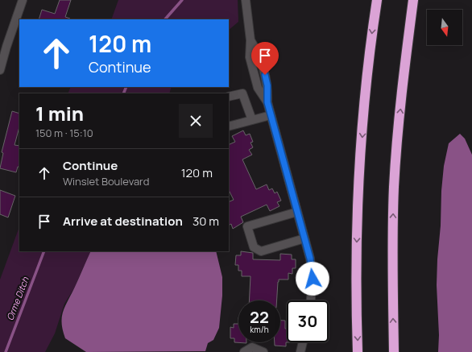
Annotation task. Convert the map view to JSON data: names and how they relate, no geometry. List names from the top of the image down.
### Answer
{
  "water": ["Orme Ditch"],
  "north": "bottom",
  "page": {
    "turn": ["120 m", "Continue"],
    "heading": ["1 min", "150 m · 15:10"],
    "list": [
      {
        "name": "Continue",
        "note": "Winslet Boulevard",
        "value": "120 m"
      },
      {
        "name": "Arrive at destination",
        "value": "30 m"
      }
    ],
    "speed": "22 km/h",
    "limit": "30"
  }
}
